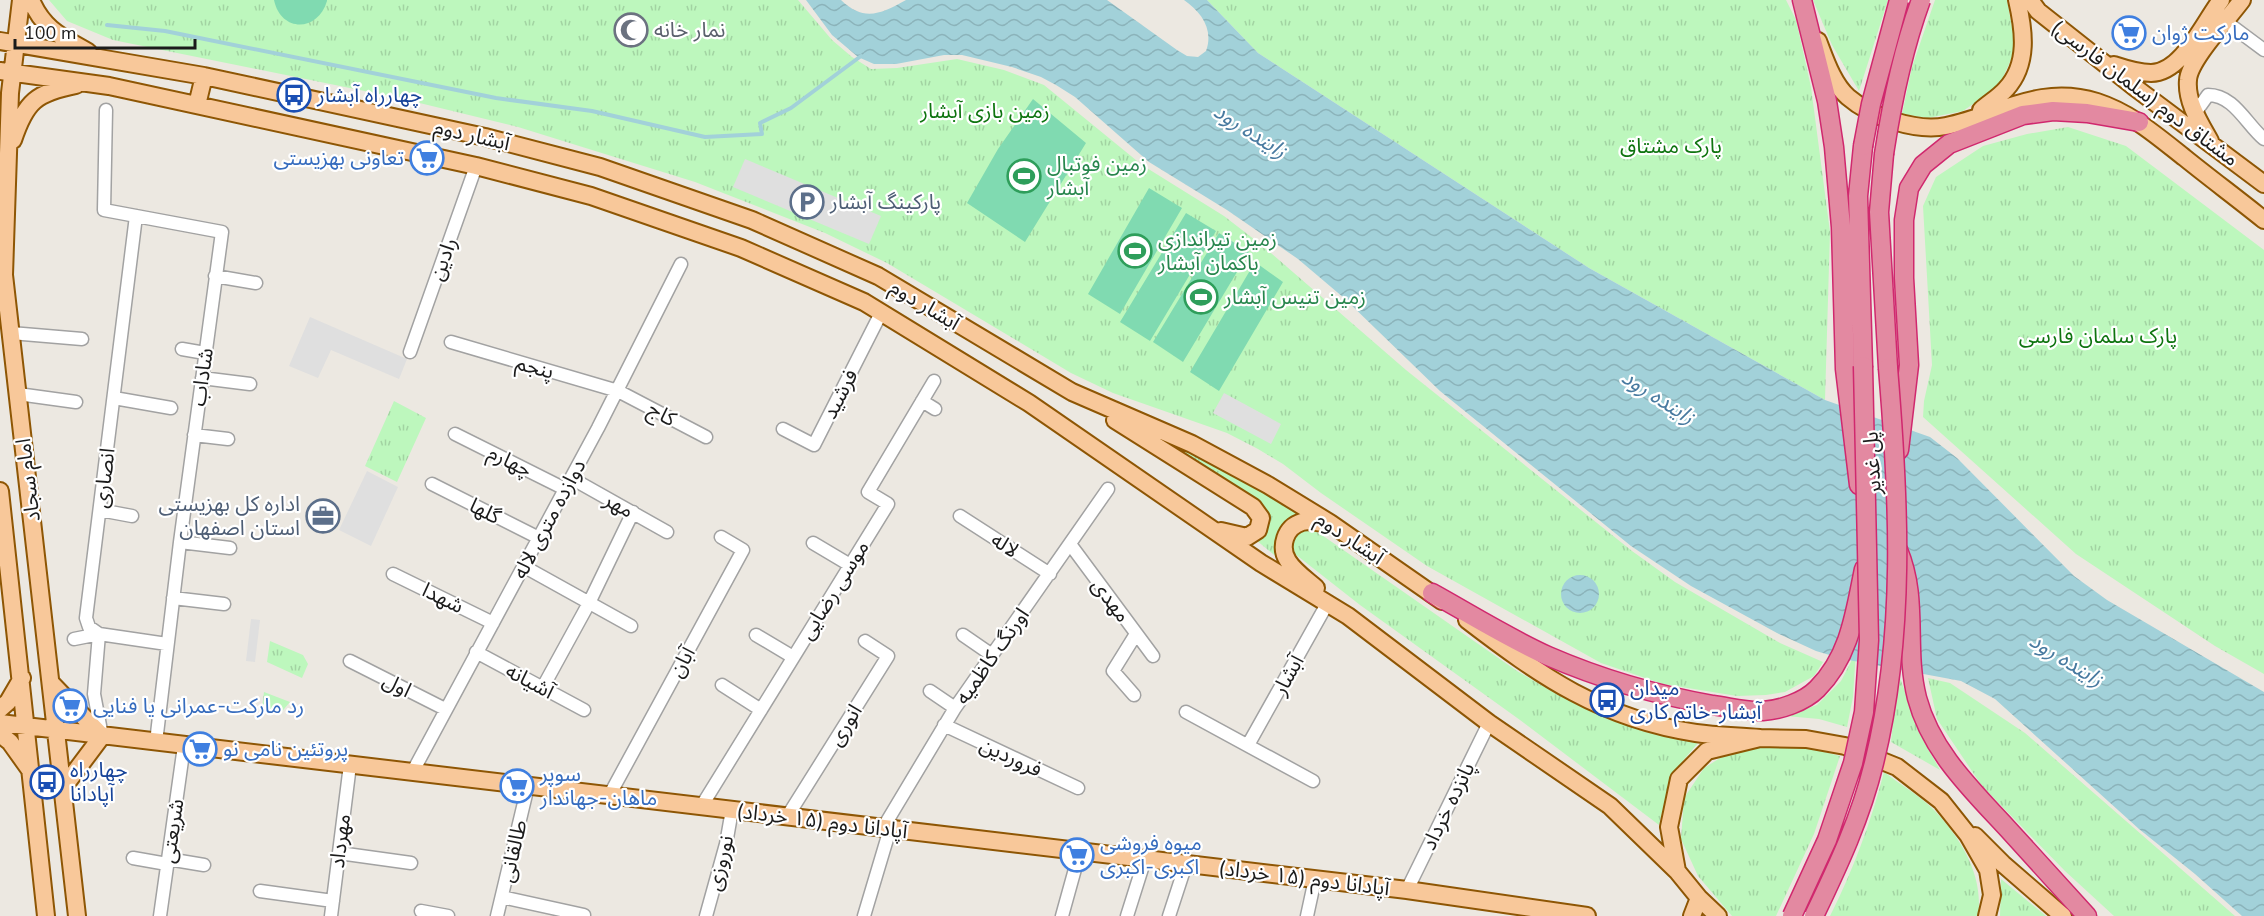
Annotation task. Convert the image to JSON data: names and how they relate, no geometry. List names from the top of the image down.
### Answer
{
  "streets": {
    "highway": ["پل غدیر"],
    "main road": [
      "مشتاق دوم (سلمان فارسی)",
      "آبشار دوم",
      "امام سجاد",
      "آپادانا دوم (۱۵ خرداد)"
    ],
    "street": [
      "رادین",
      "پنجم",
      "شاداب",
      "فرشید",
      "کاج",
      "چهارم",
      "انصاری",
      "مهر",
      "گلها",
      "دوازده متری لاله",
      "لاله",
      "موسی رضایی",
      "شهدا",
      "مهدی",
      "اورنگ کاظمیه",
      "آبان",
      "آبشار",
      "آشیانه",
      "اول",
      "انوری",
      "فروردین",
      "پانزده خرداد",
      "شریعتی",
      "مهرداد",
      "طالقانی",
      "نوروزی"
    ]
  },
  "crossings": [
    ["آبشار دوم", "رادین"],
    ["آبشار دوم", "فرشید"],
    ["آبشار دوم", "امام سجاد"],
    ["آبشار دوم", "آبشار"],
    ["آبشار دوم", "پانزده خرداد"],
    ["پنجم", "کاج"],
    ["پنجم", "دوازده متری لاله"],
    ["شاداب", "انصاری"],
    ["شاداب", "آپادانا دوم (۱۵ خرداد)"],
    ["کاج", "دوازده متری لاله"],
    ["چهارم", "مهر"],
    ["چهارم", "دوازده متری لاله"],
    ["امام سجاد", "آپادانا دوم (۱۵ خرداد)"],
    ["مهر", "دوازده متری لاله"],
    ["گلها", "دوازده متری لاله"],
    ["دوازده متری لاله", "شهدا"],
    ["دوازده متری لاله", "آشیانه"],
    ["دوازده متری لاله", "اول"],
    ["دوازده متری لاله", "آپادانا دوم (۱۵ خرداد)"],
    ["لاله", "اورنگ کاظمیه"],
    ["موسی رضایی", "آپادانا دوم (۱۵ خرداد)"],
    ["مهدی", "اورنگ کاظمیه"],
    ["اورنگ کاظمیه", "فروردین"],
    ["اورنگ کاظمیه", "آپادانا دوم (۱۵ خرداد)"],
    ["آبان", "آپادانا دوم (۱۵ خرداد)"],
    ["انوری", "آپادانا دوم (۱۵ خرداد)"],
    ["پانزده خرداد", "آپادانا دوم (۱۵ خرداد)"],
    ["آپادانا دوم (۱۵ خرداد)", "شریعتی"],
    ["آپادانا دوم (۱۵ خرداد)", "مهرداد"],
    ["آپادانا دوم (۱۵ خرداد)", "طالقانی"],
    ["آپادانا دوم (۱۵ خرداد)", "نوروزی"]
  ],
  "water": ["زاینده رود"],
  "parks": ["زمین بازی آبشار", "پارک مشتاق", "پارک سلمان فارسی"],
  "places": {
    "mosque": ["نمار خانه"],
    "supermarket": [
      "مارکت ژوان",
      "تعاونی بهزیستی",
      "رد مارکت-عمرانی یا فنایی",
      "پروتئین نامی نو",
      "سوپر ماهان-جهاندار",
      "میوه فروشی اکبری-اکبری"
    ],
    "bus stop": ["چهارراه آبشار", "میدان آبشار-خاتم کاری", "چهارراه آپادانا"],
    "sports": ["زمین فوتبال آبشار", "زمین تیراندازی باکمان آبشار", "زمین تنیس آبشار"],
    "parking": ["پارکینگ آبشار"],
    "office": ["اداره کل بهزیستی استان اصفهان"]
  },
  "scale_bar": "100 m"
}
